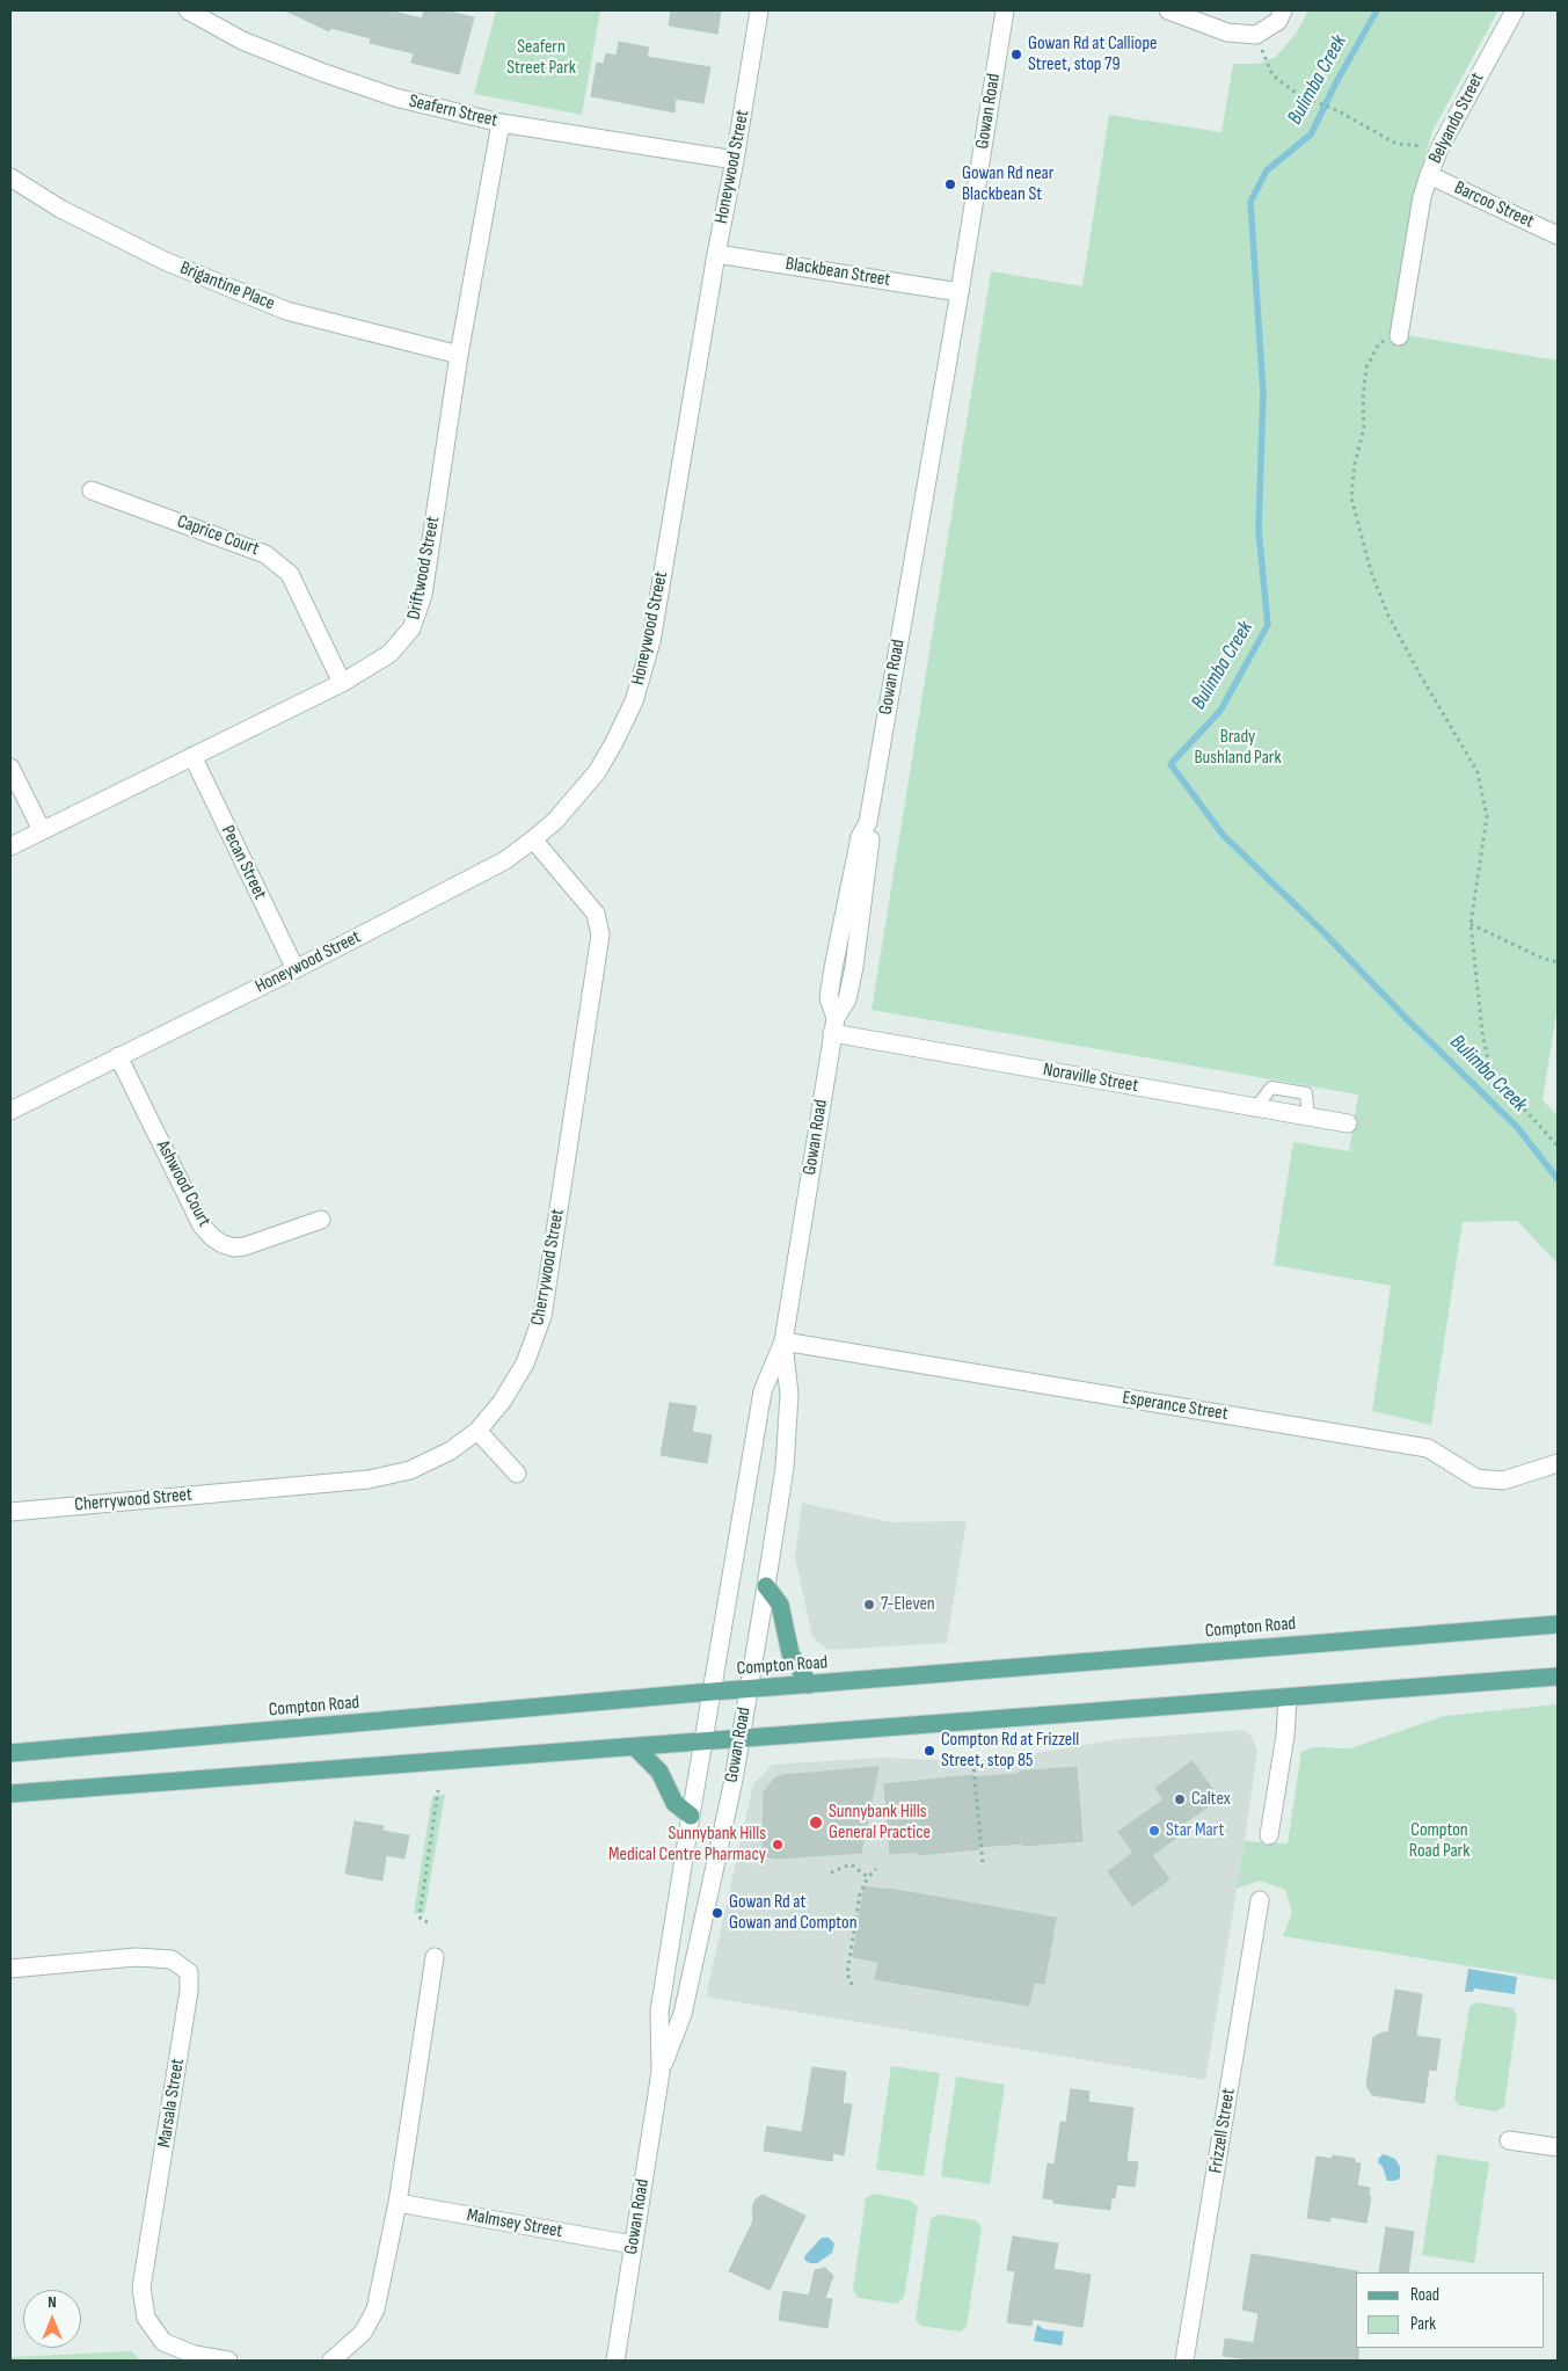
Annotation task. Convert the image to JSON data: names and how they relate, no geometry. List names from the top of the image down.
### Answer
{
  "streets": {
    "main road": ["Compton Road"],
    "street": [
      "Seafern Street",
      "Gowan Road",
      "Belyando Street",
      "Honeywood Street",
      "Barcoo Street",
      "Blackbean Street",
      "Brigantine Place",
      "Caprice Court",
      "Driftwood Street",
      "Pecan Street",
      "Noraville Street",
      "Ashwood Court",
      "Cherrywood Street",
      "Esperance Street",
      "Marsala Street",
      "Frizzell Street",
      "Malmsey Street"
    ]
  },
  "crossings": [
    ["Seafern Street", "Honeywood Street"],
    ["Seafern Street", "Driftwood Street"],
    ["Gowan Road", "Blackbean Street"],
    ["Gowan Road", "Noraville Street"],
    ["Gowan Road", "Esperance Street"],
    ["Gowan Road", "Compton Road"],
    ["Gowan Road", "Malmsey Street"],
    ["Belyando Street", "Barcoo Street"],
    ["Honeywood Street", "Blackbean Street"],
    ["Honeywood Street", "Pecan Street"],
    ["Honeywood Street", "Ashwood Court"],
    ["Honeywood Street", "Cherrywood Street"],
    ["Brigantine Place", "Driftwood Street"],
    ["Caprice Court", "Driftwood Street"],
    ["Driftwood Street", "Pecan Street"]
  ],
  "water": ["Bulimba Creek"],
  "parks": ["Seafern Street Park", "Brady Bushland Park", "Compton Road Park"],
  "places": [
    "Gowan Rd at Calliope Street, stop 79",
    "Gowan Rd near Blackbean St",
    "7-Eleven",
    "Compton Rd at Frizzell Street, stop 85",
    "Caltex",
    "Sunnybank Hills General Practice",
    "Star Mart",
    "Sunnybank Hills Medical Centre Pharmacy",
    "Gowan Rd at Gowan and Compton"
  ],
  "legend": ["Road", "Park"],
  "north": "top"
}
